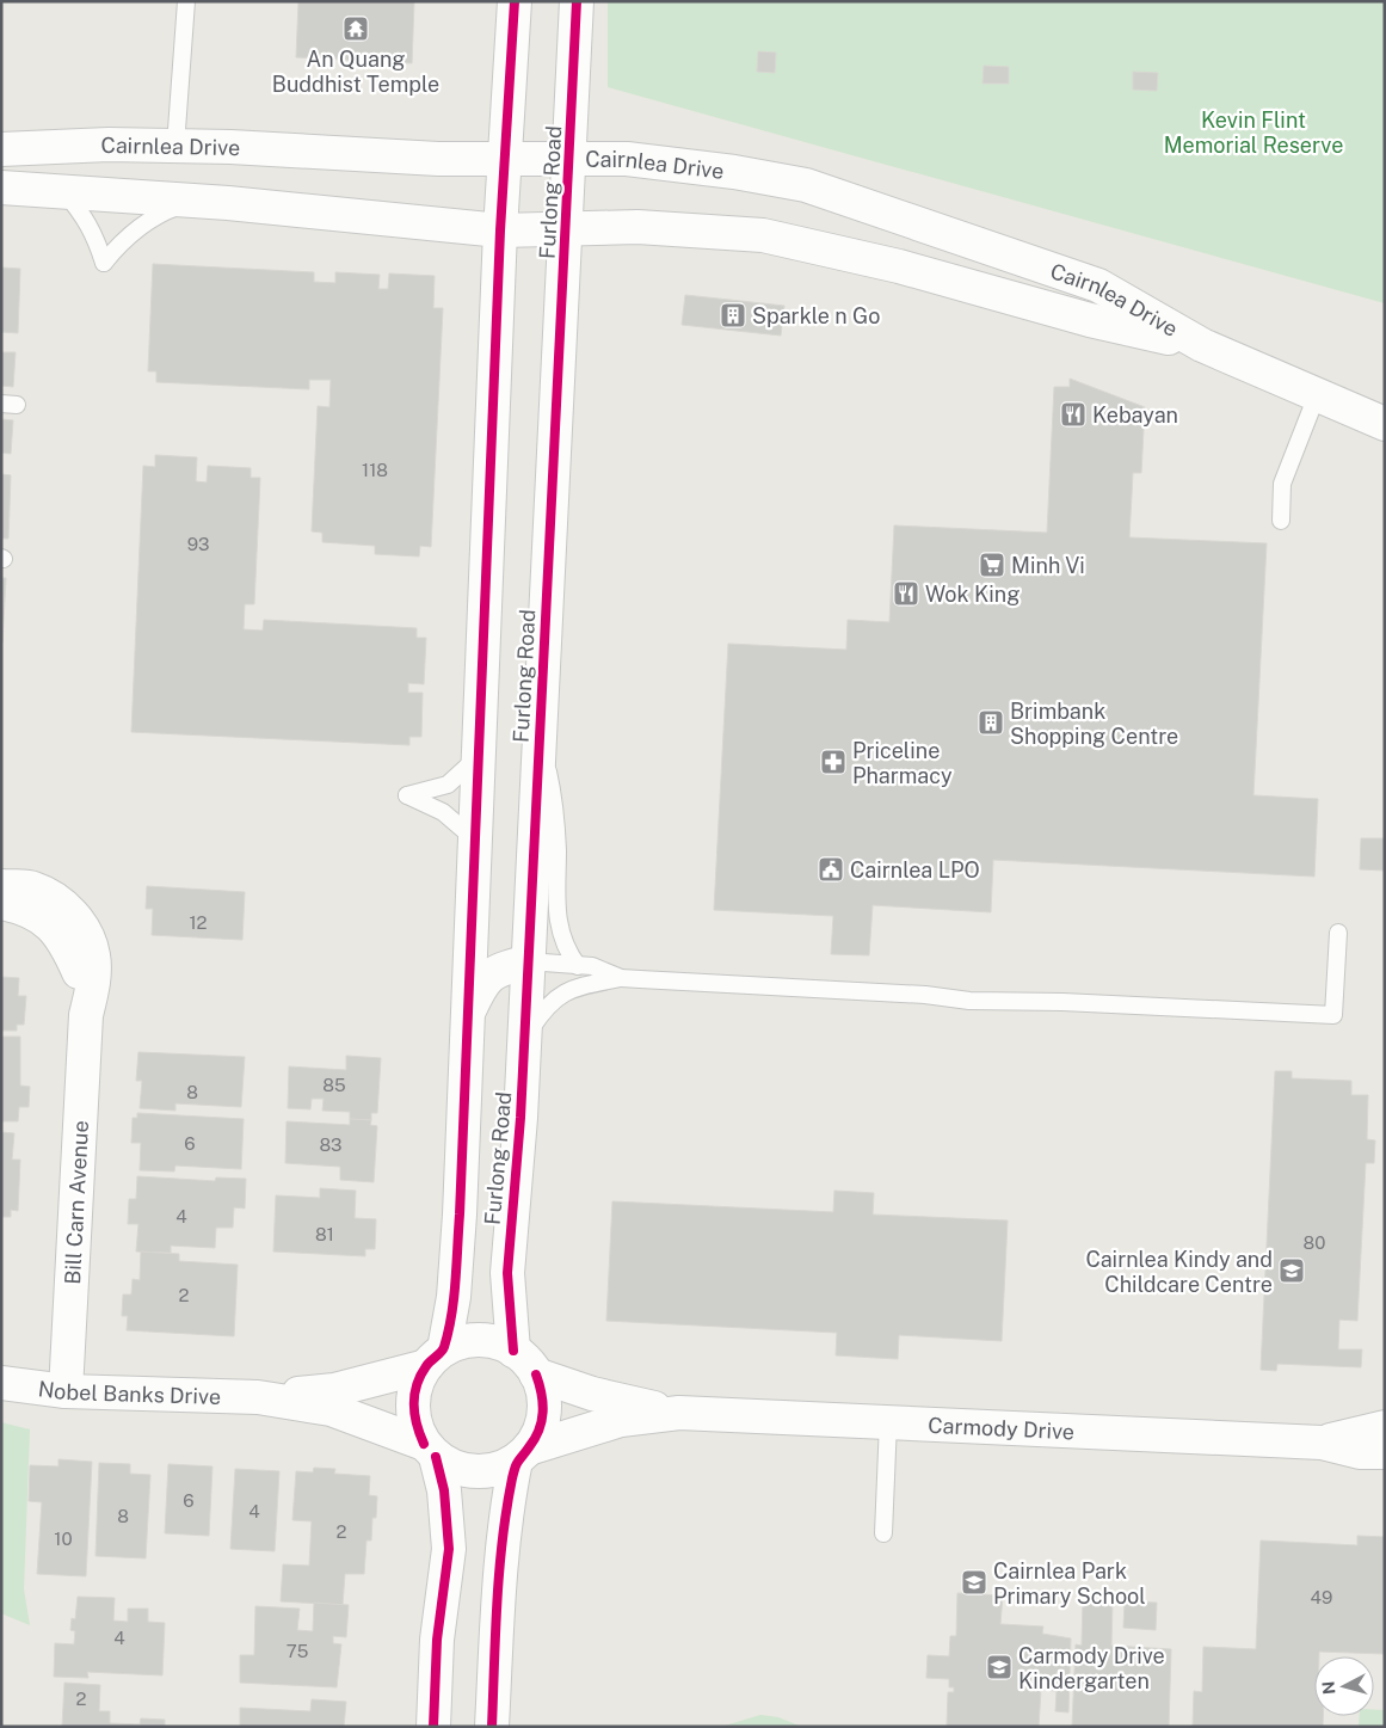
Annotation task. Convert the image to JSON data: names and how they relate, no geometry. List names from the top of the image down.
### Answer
{
  "streets": {
    "street": [
      "Cairnlea Drive",
      "Furlong Road",
      "Bill Carn Avenue",
      "Nobel Banks Drive",
      "Carmody Drive"
    ]
  },
  "crossings": [
    ["Cairnlea Drive", "Furlong Road"],
    ["Furlong Road", "Nobel Banks Drive"],
    ["Furlong Road", "Carmody Drive"],
    ["Bill Carn Avenue", "Nobel Banks Drive"],
    ["Nobel Banks Drive", "Carmody Drive"]
  ],
  "parks": ["Kevin Flint Memorial Reserve"],
  "places": {
    "temple": ["An Quang Buddhist Temple"],
    "building": ["Sparkle n Go", "Brimbank Shopping Centre"],
    "restaurant": ["Kebayan", "Wok King"],
    "supermarket": ["Minh Vi"],
    "pharmacy": ["Priceline Pharmacy"],
    "public building": ["Cairnlea LPO"],
    "school or university": ["Cairnlea Kindy and Childcare Centre", "Cairnlea Park Primary School", "Carmody Drive Kindergarten"]
  },
  "house_numbers": [
    "118",
    "93",
    "12",
    "85",
    "8",
    "6",
    "83",
    "4",
    "81",
    "80",
    "2",
    "6",
    "4",
    "8",
    "2",
    "10",
    "49",
    "4",
    "75",
    "2"
  ],
  "north": "left"
}
